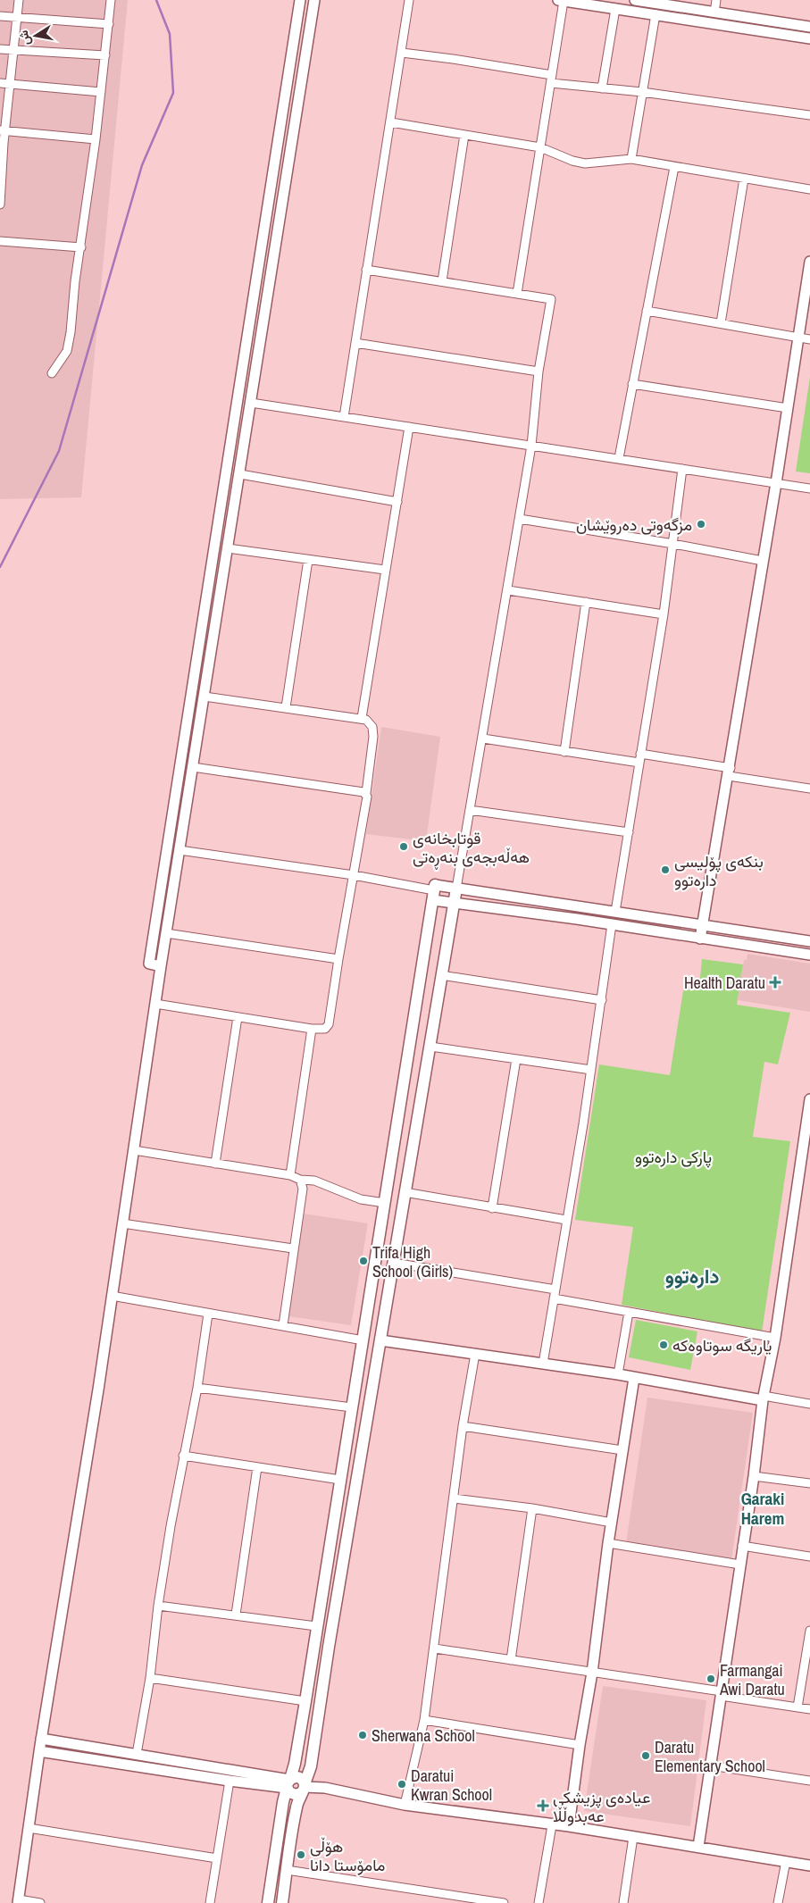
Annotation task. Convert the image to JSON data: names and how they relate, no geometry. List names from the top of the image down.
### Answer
{
  "districts": ["دارەتوو", "Garaki Harem"],
  "parks": ["پارکی دارەتوو"],
  "places": {
    "other": [
      "مزگەوتی دەروێشان",
      "قوتابخانەی هەڵەبجەی بنەڕەتی",
      "بنکەی پۆلیسی دارەتوو",
      "Trifa High School (Girls)",
      "یاریگە سوتاوەکە",
      "Farmangai Awi Daratu",
      "Sherwana School",
      "Daratu Elementary School",
      "Daratui Kwran School",
      "هۆڵی مامۆستا دانا"
    ],
    "health": ["Health Daratu", "عیادەی پزیشکی عەبدوڵڵا"]
  },
  "north": "left"
}
